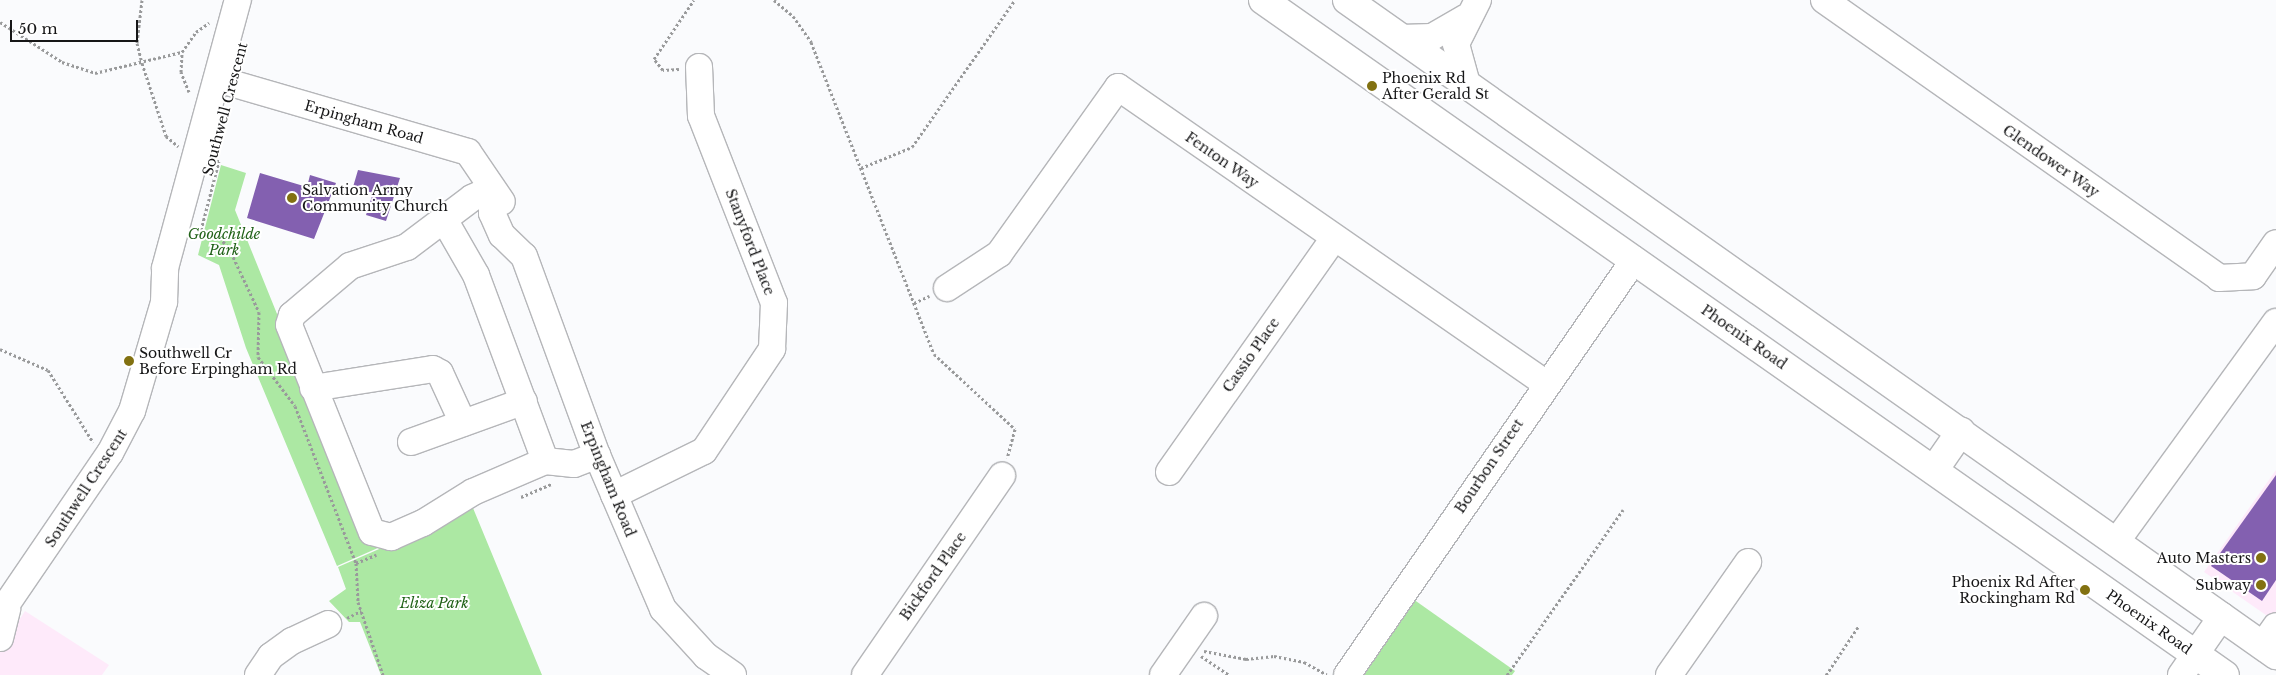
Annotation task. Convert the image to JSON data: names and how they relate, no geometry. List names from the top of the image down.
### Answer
{
  "streets": {
    "main road": ["Phoenix Road"],
    "street": [
      "Southwell Crescent",
      "Erpingham Road",
      "Fenton Way",
      "Glendower Way",
      "Stanyford Place",
      "Cassio Place",
      "Bourbon Street",
      "Bickford Place"
    ]
  },
  "crossings": [
    ["Southwell Crescent", "Erpingham Road"],
    ["Erpingham Road", "Stanyford Place"],
    ["Fenton Way", "Cassio Place"],
    ["Fenton Way", "Bourbon Street"],
    ["Phoenix Road", "Bourbon Street"]
  ],
  "parks": ["Goodchilde Park", "Eliza Park"],
  "places": [
    "Phoenix Rd After Gerald St",
    "Salvation Army Community Church",
    "Southwell Cr Before Erpingham Rd",
    "Auto Masters",
    "Subway",
    "Phoenix Rd After Rockingham Rd"
  ],
  "scale_bar": "50 m"
}
